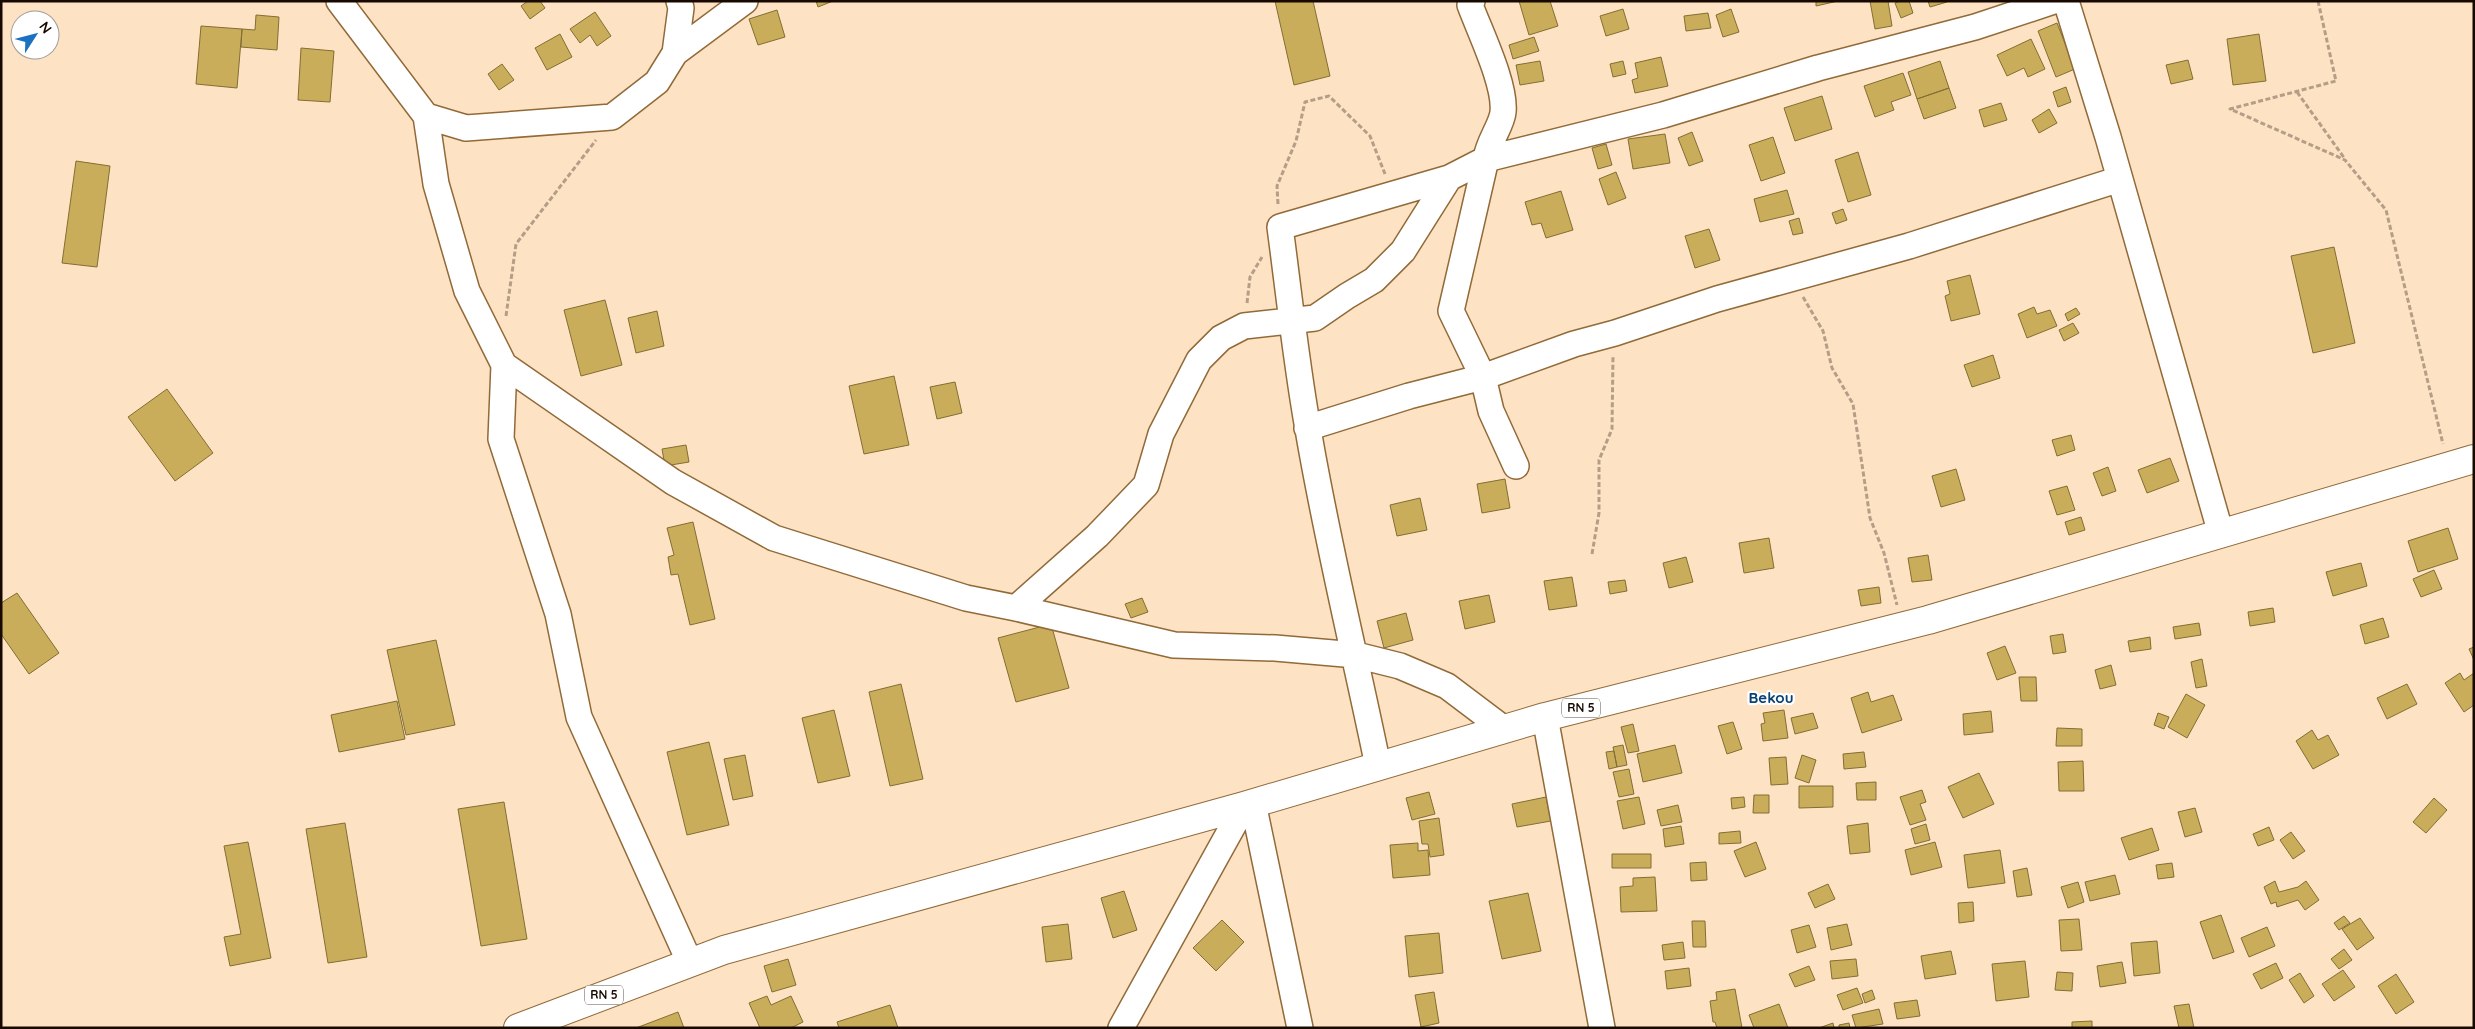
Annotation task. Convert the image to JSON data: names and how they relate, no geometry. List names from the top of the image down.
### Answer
{
  "streets": {
    "main road": ["RN 5"]
  },
  "districts": ["Bekou"],
  "north": "top right"
}
